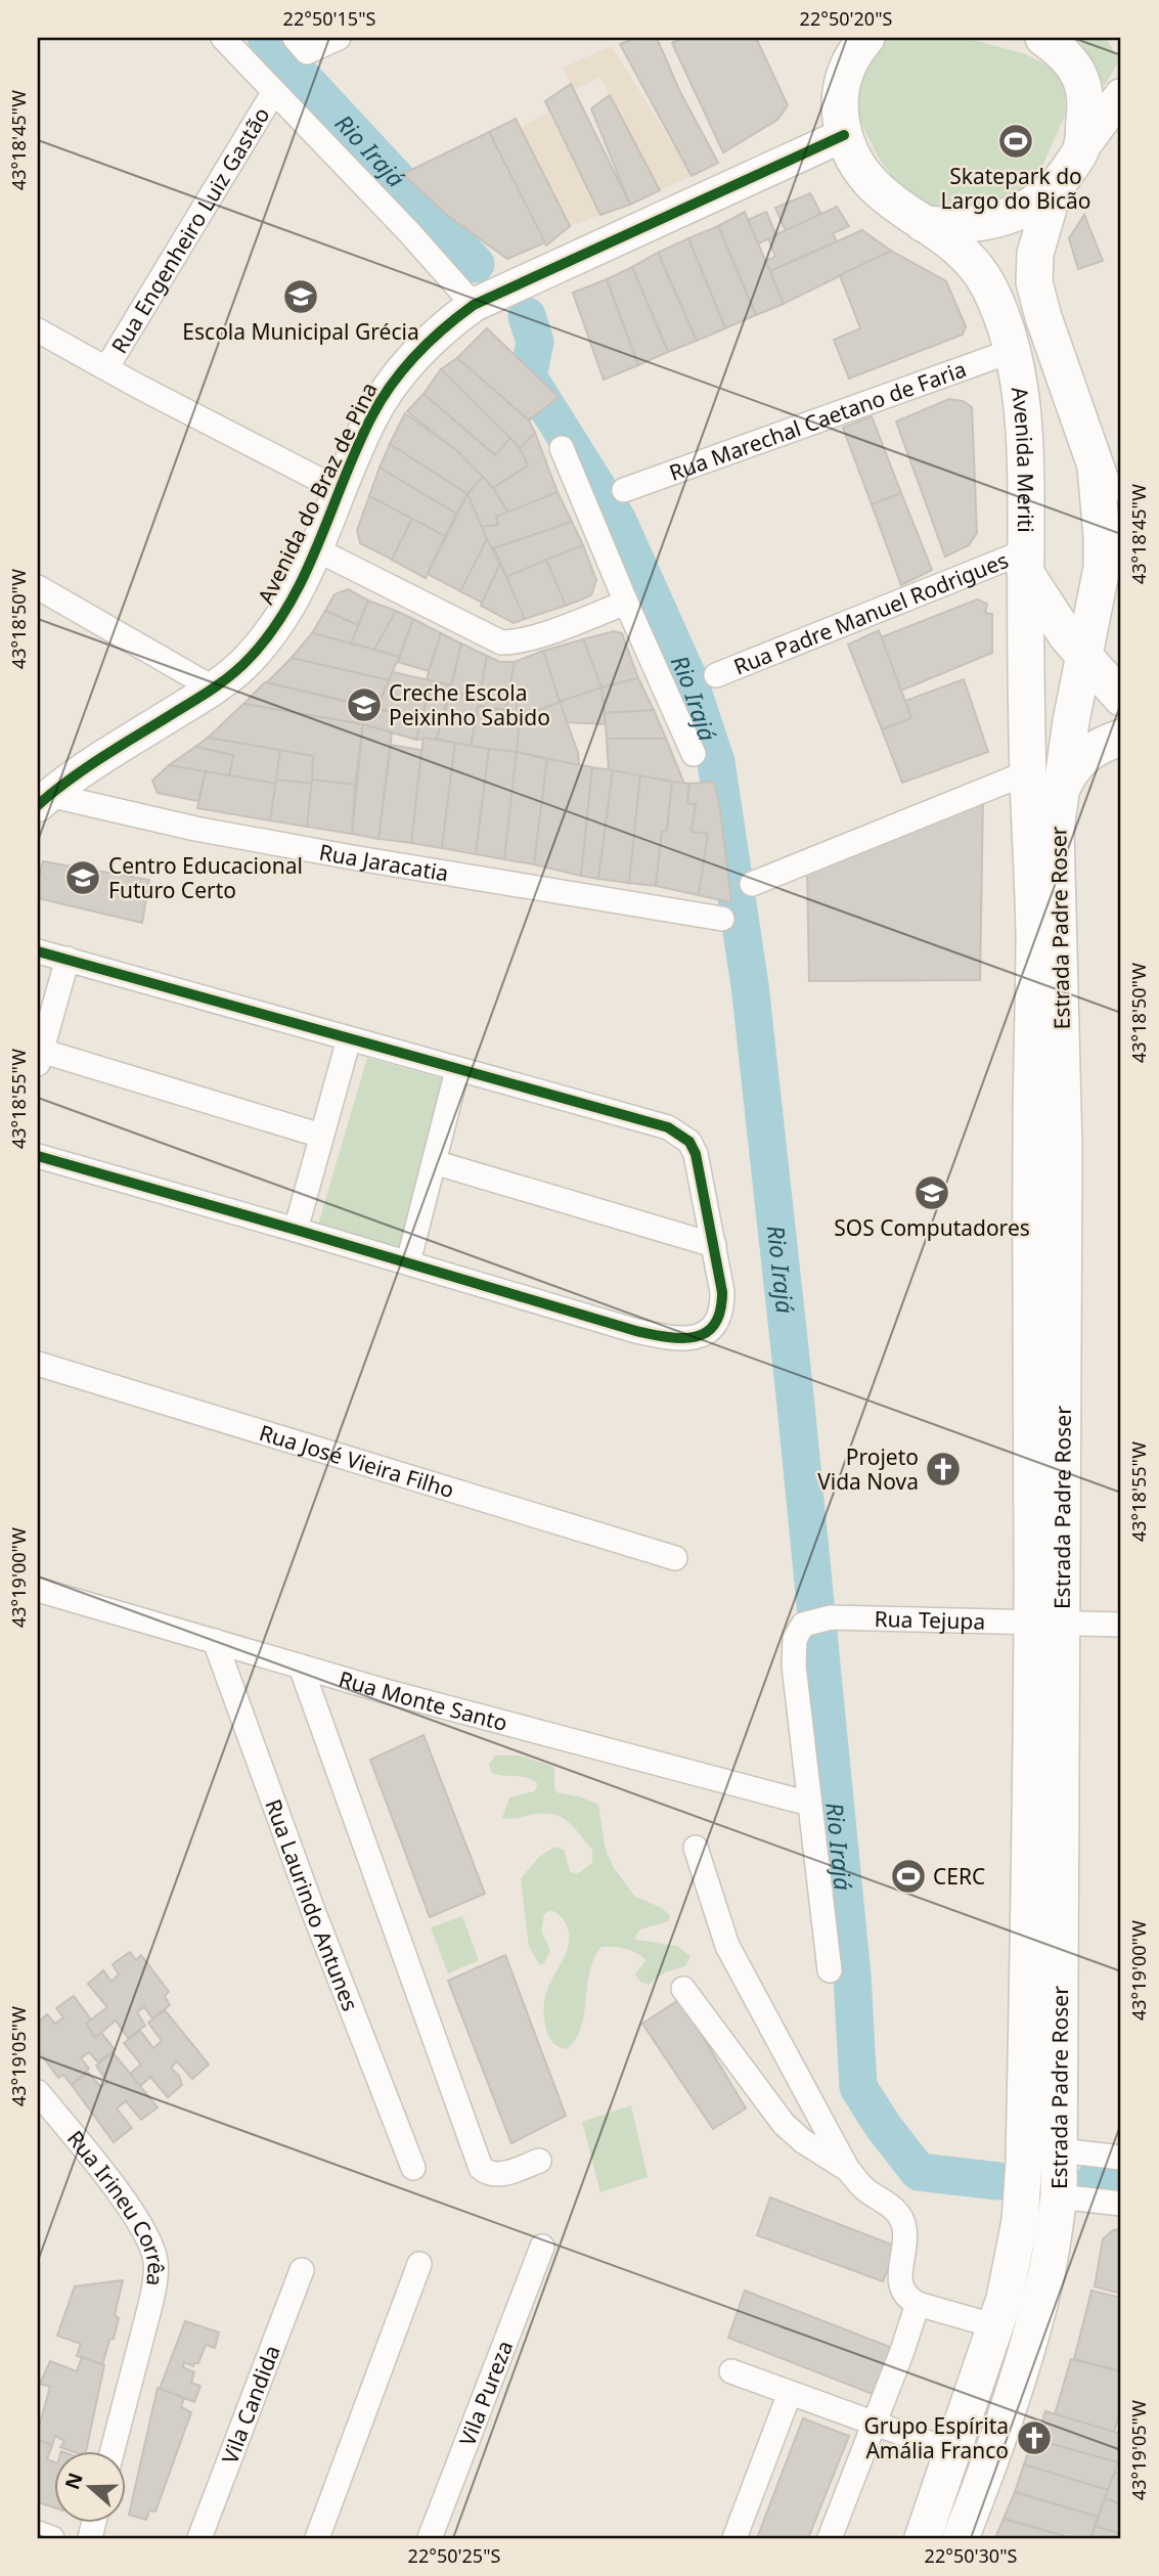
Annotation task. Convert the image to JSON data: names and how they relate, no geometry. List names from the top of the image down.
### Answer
{
  "streets": {
    "main road": ["Avenida Meriti", "Estrada Padre Roser"],
    "street": [
      "Rua Engenheiro Luiz Gastão",
      "Rua Marechal Caetano de Faria",
      "Avenida do Braz de Pina",
      "Rua Padre Manuel Rodrigues",
      "Rua Jaracatia",
      "Rua José Vieira Filho",
      "Rua Tejupa",
      "Rua Monte Santo",
      "Rua Laurindo Antunes",
      "Rua Irineu Corrêa",
      "Vila Pureza",
      "Vila Candida"
    ]
  },
  "crossings": [
    ["Rua Marechal Caetano de Faria", "Avenida Meriti"],
    ["Avenida Meriti", "Avenida do Braz de Pina"],
    ["Avenida Meriti", "Rua Padre Manuel Rodrigues"],
    ["Avenida Meriti", "Estrada Padre Roser"],
    ["Avenida do Braz de Pina", "Rua Jaracatia"],
    ["Rua Padre Manuel Rodrigues", "Estrada Padre Roser"],
    ["Estrada Padre Roser", "Rua Tejupa"],
    ["Rua Tejupa", "Rua Monte Santo"],
    ["Rua Monte Santo", "Rua Laurindo Antunes"]
  ],
  "water": ["Rio Irajá"],
  "places": {
    "sports": ["Skatepark do Largo do Bicão", "CERC"],
    "school or university": [
      "Escola Municipal Grécia",
      "Creche Escola Peixinho Sabido",
      "Centro Educacional Futuro Certo",
      "SOS Computadores"
    ],
    "church": ["Projeto Vida Nova", "Grupo Espírita Amália Franco"]
  },
  "north": "left",
  "coordinates": [
    "22°50'15\"S",
    "22°50'20\"S",
    "43°18'45\"W",
    "43°18'50\"W",
    "43°18'55\"W",
    "43°19'00\"W",
    "43°19'05\"W",
    "22°50'25\"S",
    "22°50'30\"S"
  ]
}
